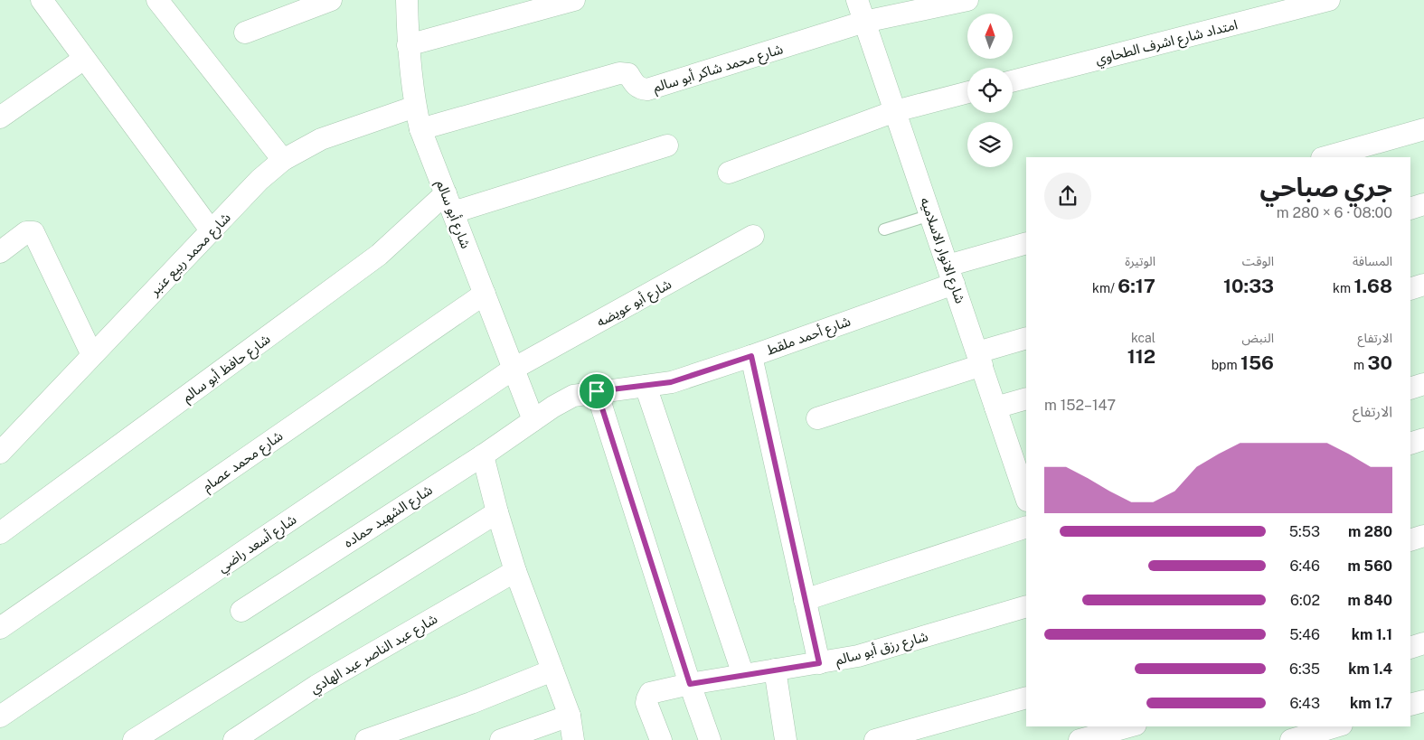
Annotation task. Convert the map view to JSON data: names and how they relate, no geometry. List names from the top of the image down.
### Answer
{
  "streets": {
    "street": [
      "امتداد شارع اشرف الطحاوي",
      "شارع محمد شاكر أبو سالم",
      "شارع أبو سالم",
      "شارع الانوار الاسلاميه",
      "شارع محمد ربيع عنبر",
      "شارع أبو عويضه",
      "شارع أحمد ملقط",
      "شارع حافظ أبو سالم",
      "شارع محمد عصام",
      "شارع الشهيد حماده",
      "شارع أسعد راضي",
      "شارع رزق أبو سالم",
      "شارع عبد الناصر عبد الهادي"
    ]
  },
  "crossings": [
    ["شارع محمد شاكر أبو سالم", "شارع أبو سالم"],
    ["شارع محمد شاكر أبو سالم", "شارع الانوار الاسلاميه"],
    ["شارع أبو سالم", "شارع محمد ربيع عنبر"],
    ["شارع أبو سالم", "شارع أبو عويضه"],
    ["شارع أبو سالم", "شارع أحمد ملقط"],
    ["شارع أبو سالم", "شارع حافظ أبو سالم"],
    ["شارع أبو سالم", "شارع محمد عصام"],
    ["شارع أبو سالم", "شارع الشهيد حماده"],
    ["شارع أبو سالم", "شارع أسعد راضي"],
    ["شارع الانوار الاسلاميه", "شارع أحمد ملقط"],
    ["شارع أبو عويضه", "شارع أسعد راضي"],
    ["شارع أحمد ملقط", "شارع الشهيد حماده"]
  ],
  "north": "top",
  "page": {
    "heading": ["جري صباحي", "08:00 · 6 × 280 m"],
    "stats": [
      ["المسافة", "1.68 km"],
      ["الوقت", "10:33"],
      ["الوتيرة", "6:17 /km"],
      ["الارتفاع", "30 m"],
      ["النبض", "156 bpm"],
      ["kcal", "112"]
    ],
    "chart": ["الارتفاع", "147–152 m"],
    "list": [
      {
        "name": "280 m",
        "note": "5:53"
      },
      {
        "name": "560 m",
        "note": "6:46"
      },
      {
        "name": "840 m",
        "note": "6:02"
      },
      {
        "name": "1.1 km",
        "note": "5:46"
      },
      {
        "name": "1.4 km",
        "note": "6:35"
      },
      {
        "name": "1.7 km",
        "note": "6:43"
      }
    ]
  }
}
